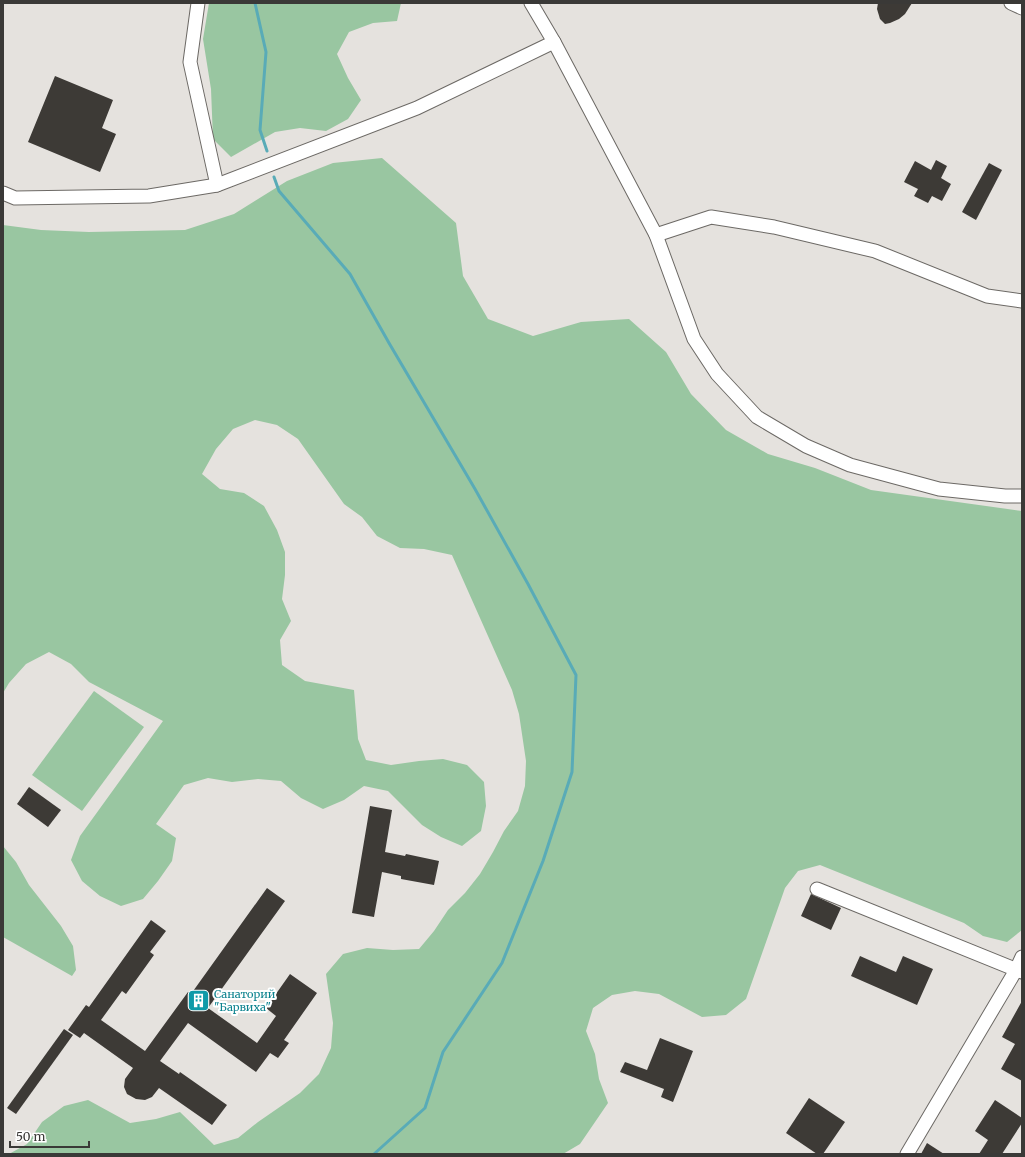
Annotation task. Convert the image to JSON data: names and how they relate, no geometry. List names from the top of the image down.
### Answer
{
  "places": {
    "building": ["Санаторий \"Барвиха\""]
  },
  "scale_bar": "50 m"
}
